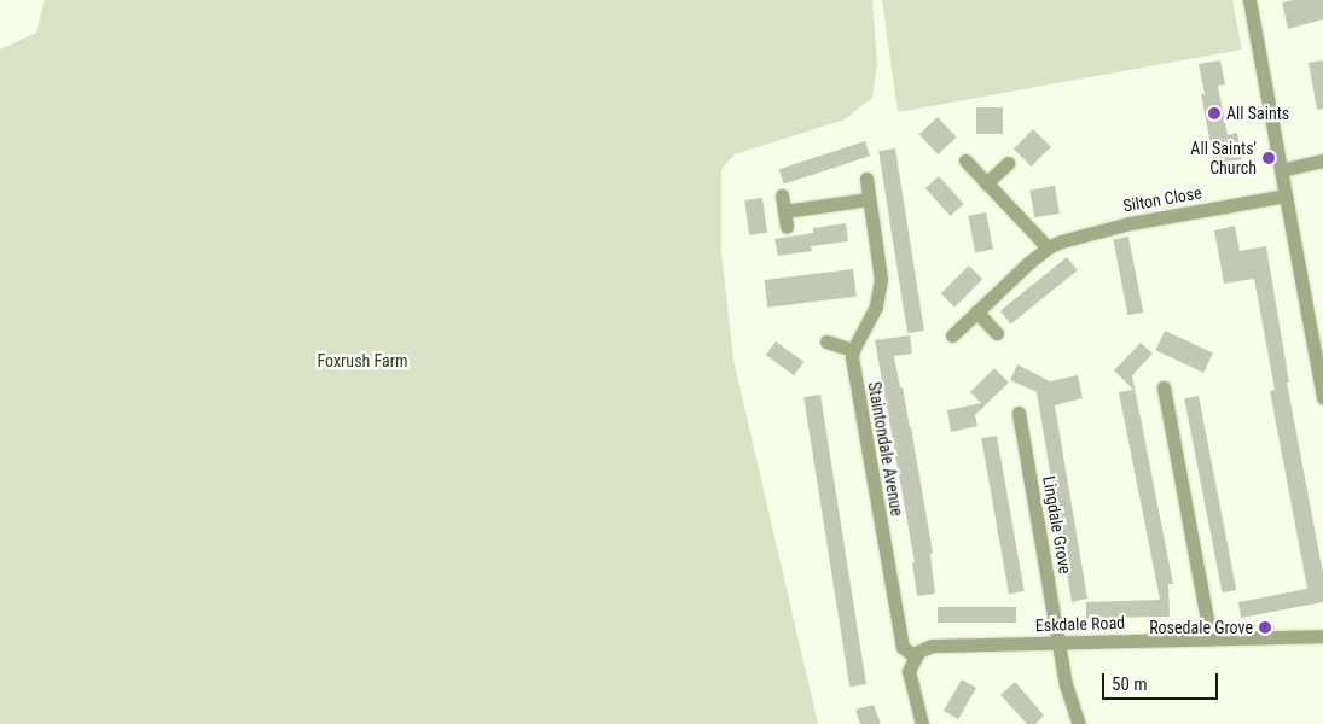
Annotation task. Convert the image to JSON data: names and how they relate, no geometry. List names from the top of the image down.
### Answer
{
  "streets": {
    "street": [
      "Silton Close",
      "Staintondale Avenue",
      "Lingdale Grove",
      "Eskdale Road"
    ]
  },
  "crossings": [
    ["Staintondale Avenue", "Eskdale Road"],
    ["Lingdale Grove", "Eskdale Road"]
  ],
  "parks": ["Foxrush Farm"],
  "places": ["All Saints", "All Saints' Church", "Rosedale Grove"],
  "scale_bar": "50 m"
}
